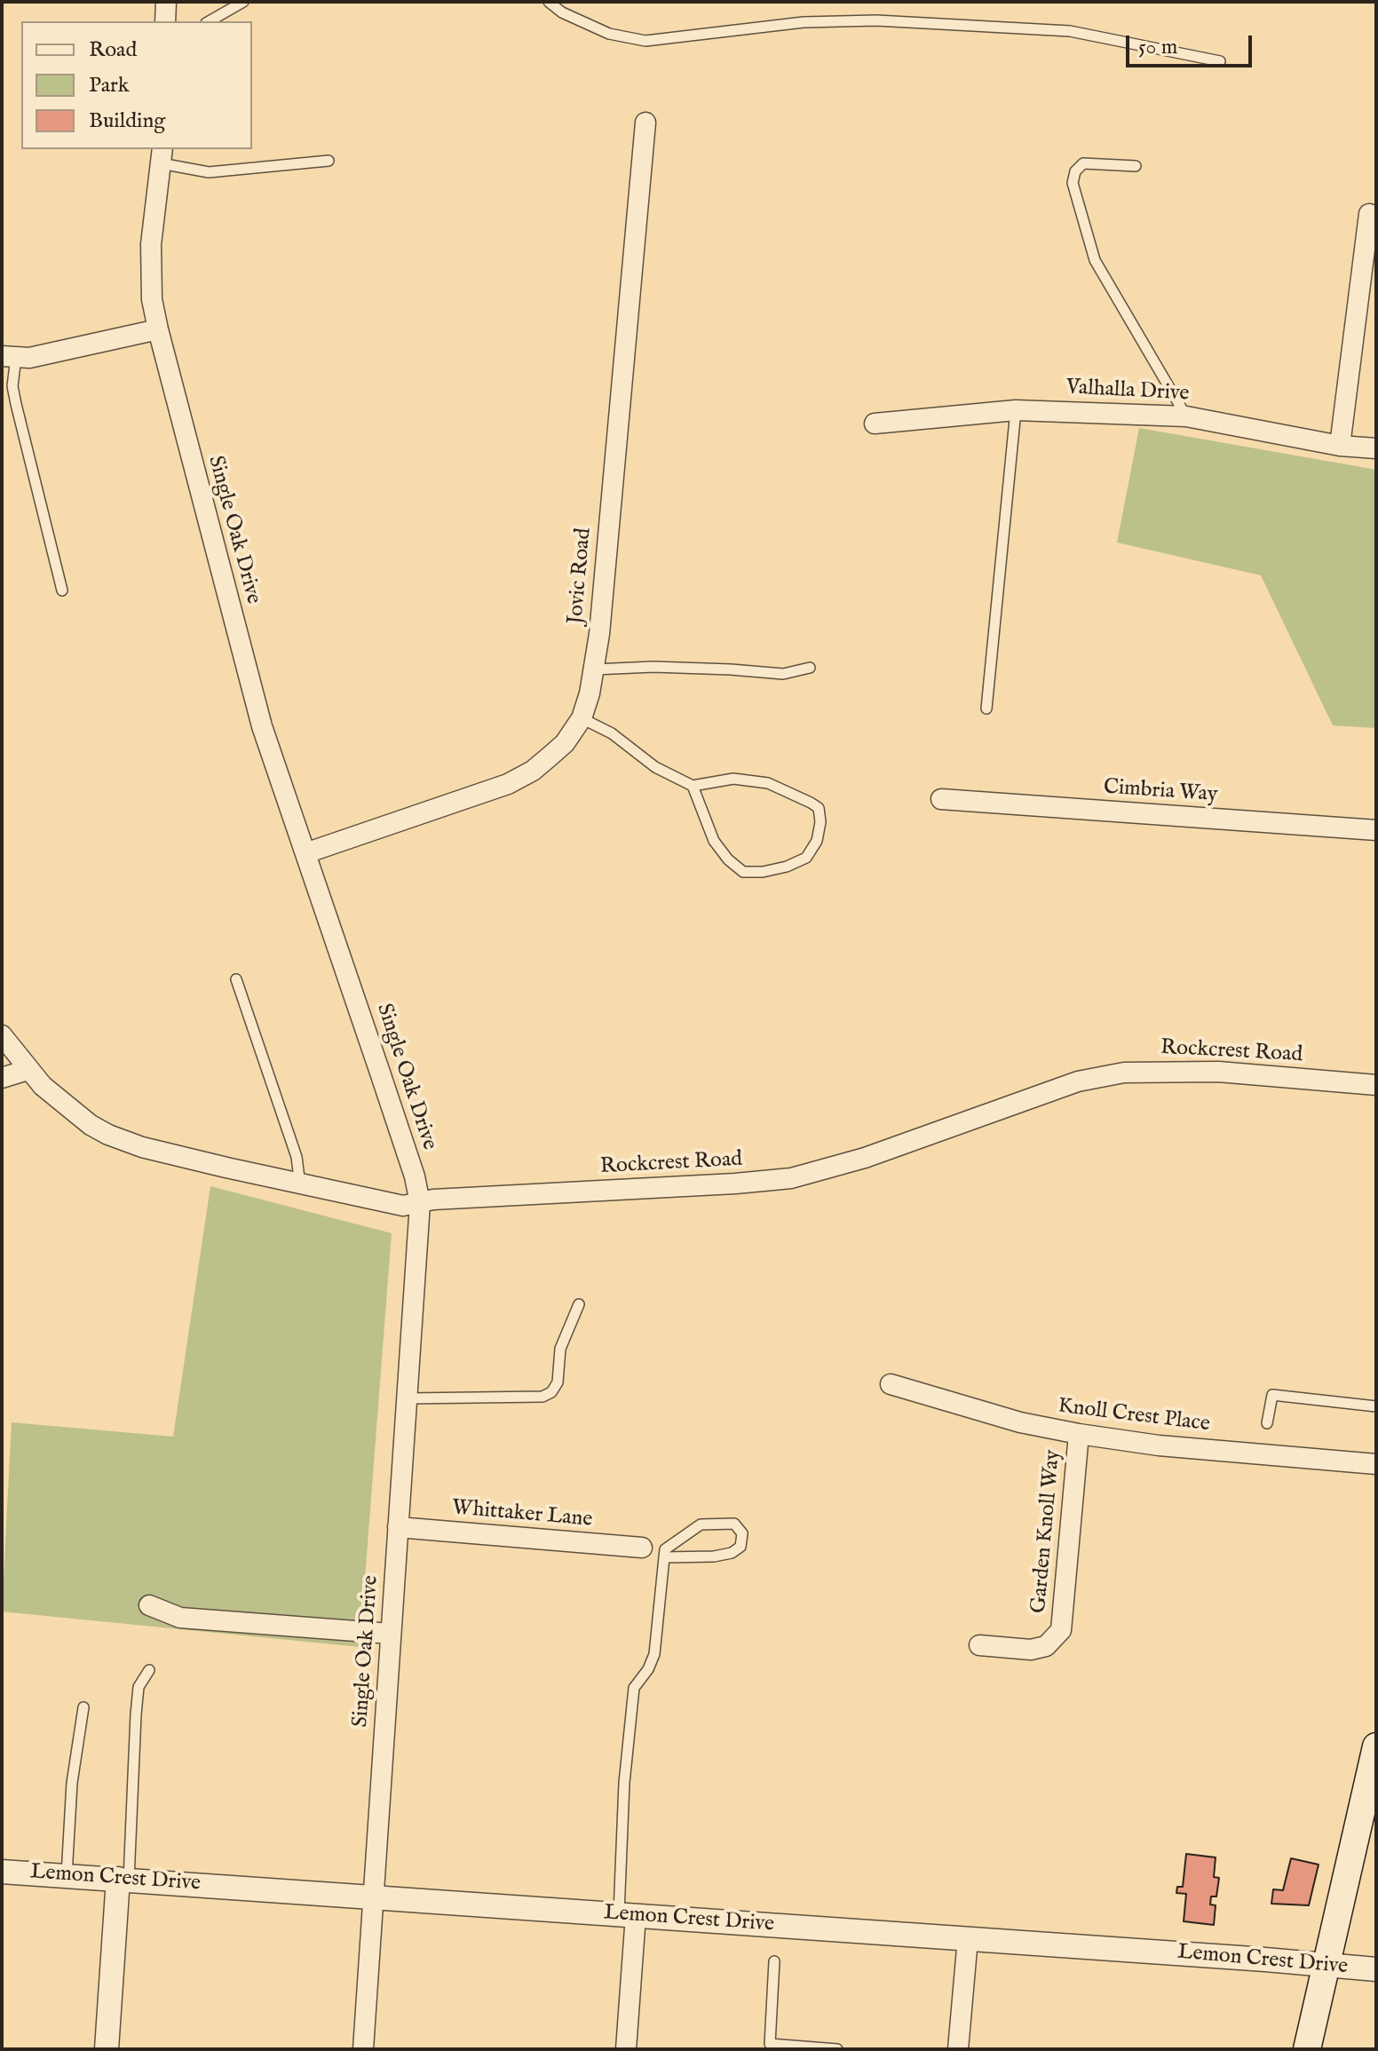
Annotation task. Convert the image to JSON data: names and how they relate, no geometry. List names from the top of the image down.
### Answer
{
  "streets": {
    "street": [
      "Valhalla Drive",
      "Single Oak Drive",
      "Jovic Road",
      "Cimbria Way",
      "Rockcrest Road",
      "Knoll Crest Place",
      "Whittaker Lane",
      "Garden Knoll Way",
      "Lemon Crest Drive"
    ]
  },
  "crossings": [
    ["Single Oak Drive", "Jovic Road"],
    ["Single Oak Drive", "Rockcrest Road"],
    ["Single Oak Drive", "Whittaker Lane"],
    ["Single Oak Drive", "Lemon Crest Drive"],
    ["Knoll Crest Place", "Garden Knoll Way"]
  ],
  "legend": ["Road", "Park", "Building"],
  "scale_bar": "50 m"
}
